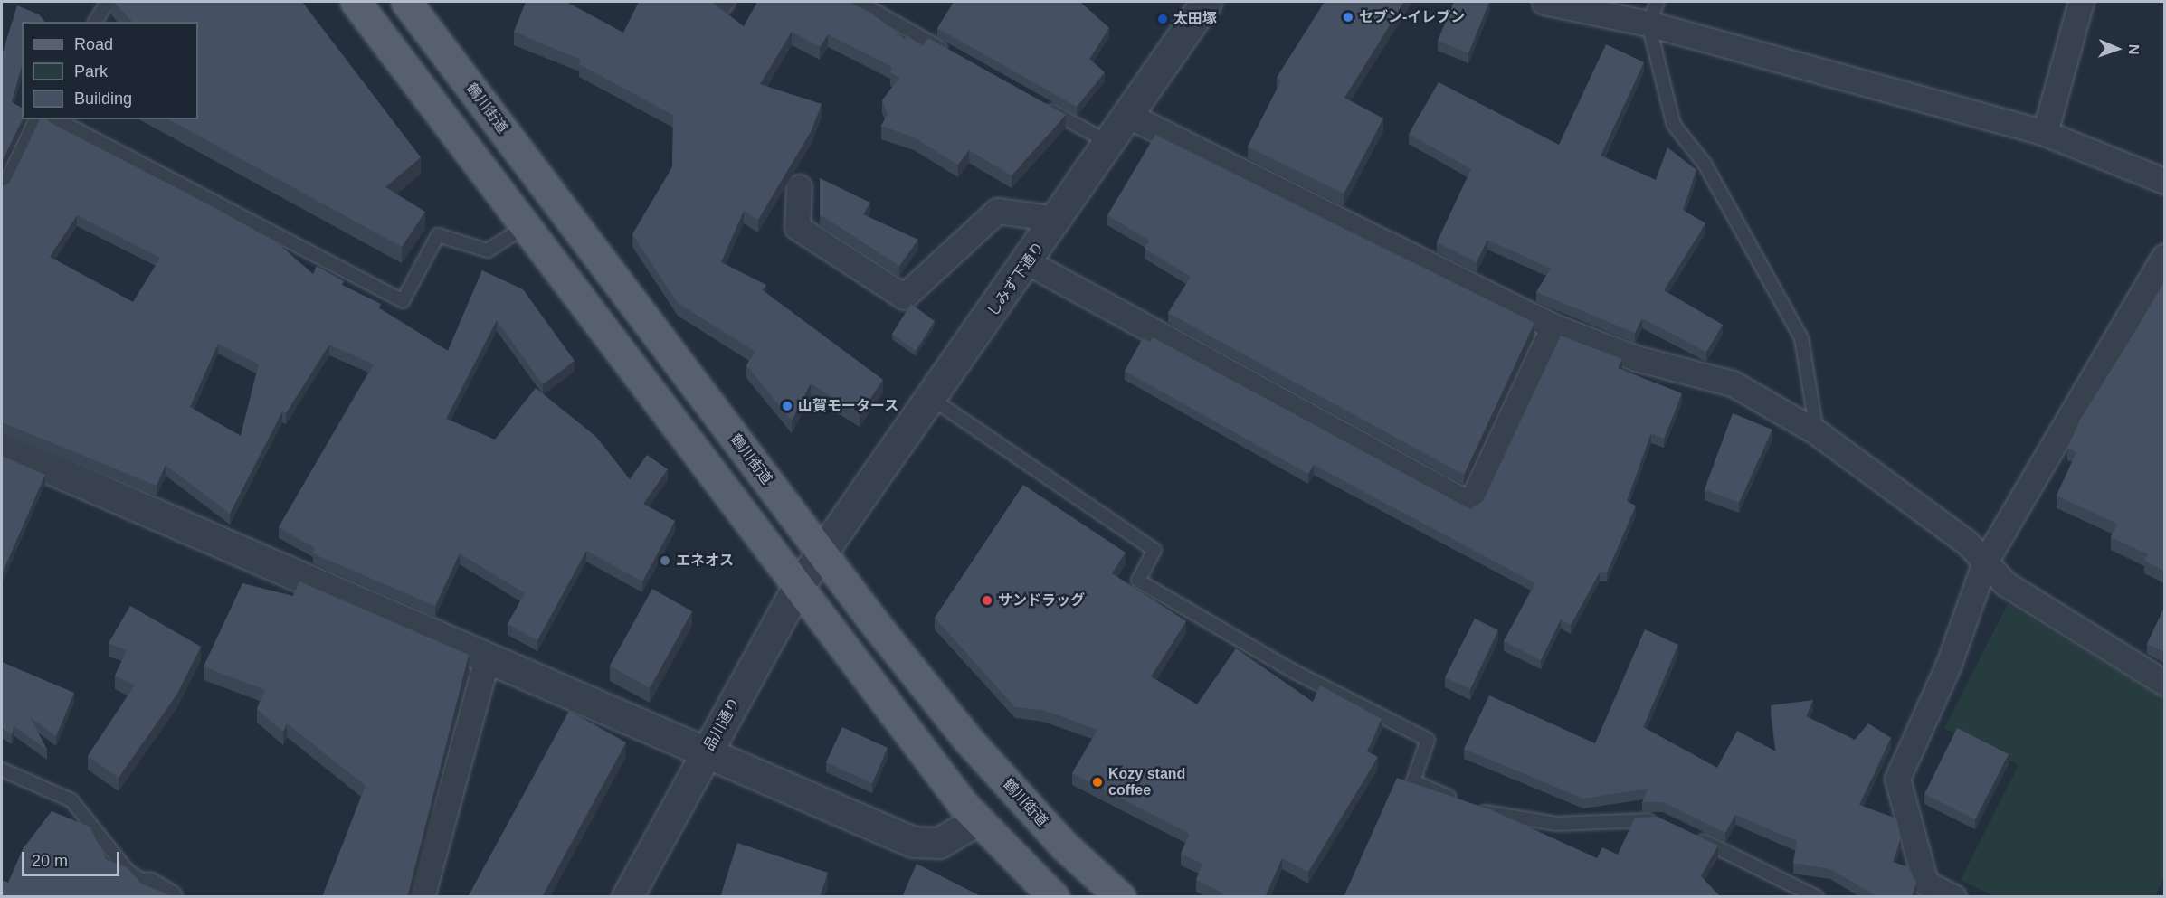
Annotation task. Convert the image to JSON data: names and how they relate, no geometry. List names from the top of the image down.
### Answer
{
  "streets": {
    "main road": ["鶴川街道"],
    "street": ["しみず下通り", "品川通り"]
  },
  "crossings": [
    ["鶴川街道", "しみず下通り"],
    ["鶴川街道", "品川通り"],
    ["しみず下通り", "品川通り"]
  ],
  "places": [
    "セブン-イレブン",
    "太田塚",
    "山賀モータース",
    "エネオス",
    "サンドラッグ",
    "Kozy stand coffee"
  ],
  "legend": ["Road", "Park", "Building"],
  "scale_bar": "20 m",
  "north": "right"
}
